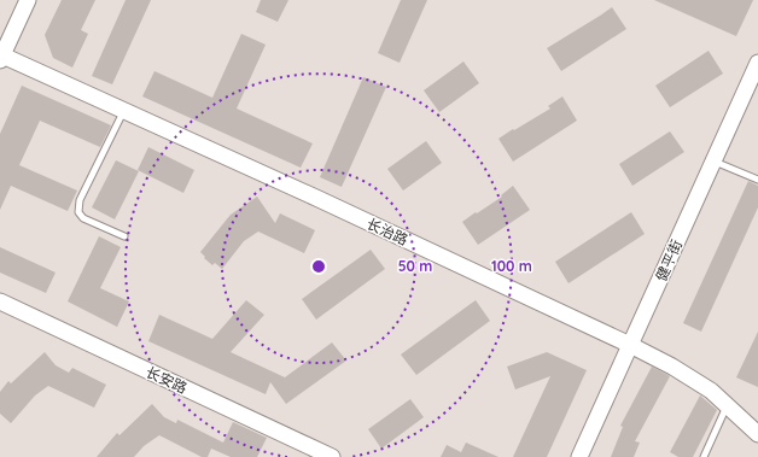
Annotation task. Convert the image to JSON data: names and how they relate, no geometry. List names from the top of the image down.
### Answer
{
  "streets": {
    "street": ["长治路", "健平街", "长安路"]
  },
  "crossings": [
    ["长治路", "健平街"]
  ],
  "rings": ["50 m", "100 m"]
}
